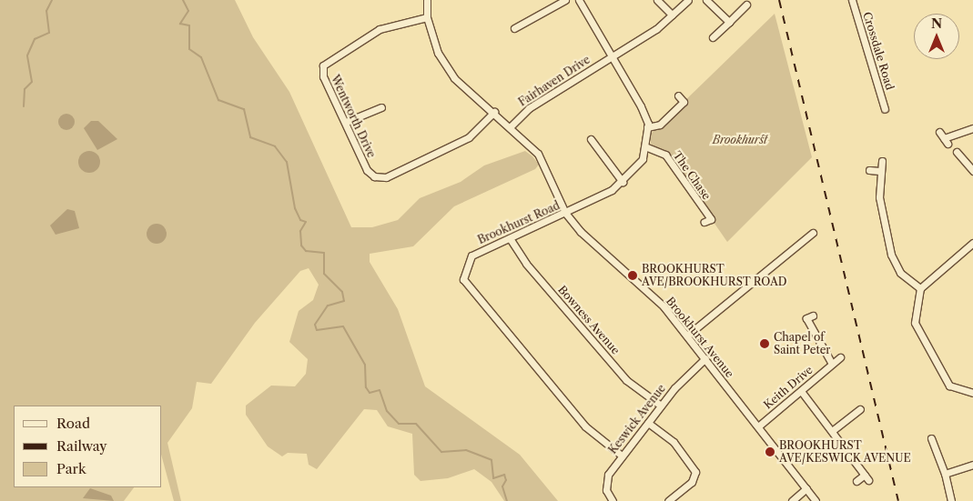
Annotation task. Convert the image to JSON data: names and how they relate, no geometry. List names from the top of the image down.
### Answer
{
  "streets": {
    "street": [
      "Crossdale Road",
      "Fairhaven Drive",
      "Wentworth Drive",
      "The Chase",
      "Brookhurst Road",
      "Bowness Avenue",
      "Brookhurst Avenue",
      "Keith Drive",
      "Keswick Avenue"
    ]
  },
  "crossings": [
    ["Fairhaven Drive", "Brookhurst Road"],
    ["Fairhaven Drive", "Brookhurst Avenue"],
    ["Wentworth Drive", "Brookhurst Avenue"],
    ["The Chase", "Brookhurst Road"],
    ["Brookhurst Road", "Bowness Avenue"],
    ["Brookhurst Road", "Brookhurst Avenue"],
    ["Brookhurst Road", "Keswick Avenue"],
    ["Bowness Avenue", "Keswick Avenue"],
    ["Brookhurst Avenue", "Keith Drive"],
    ["Brookhurst Avenue", "Keswick Avenue"]
  ],
  "parks": ["Brookhurst"],
  "places": ["BROOKHURST AVE/BROOKHURST ROAD", "Chapel of Saint Peter", "BROOKHURST AVE/KESWICK AVENUE"],
  "legend": ["Road", "Railway", "Park"],
  "north": "top"
}
